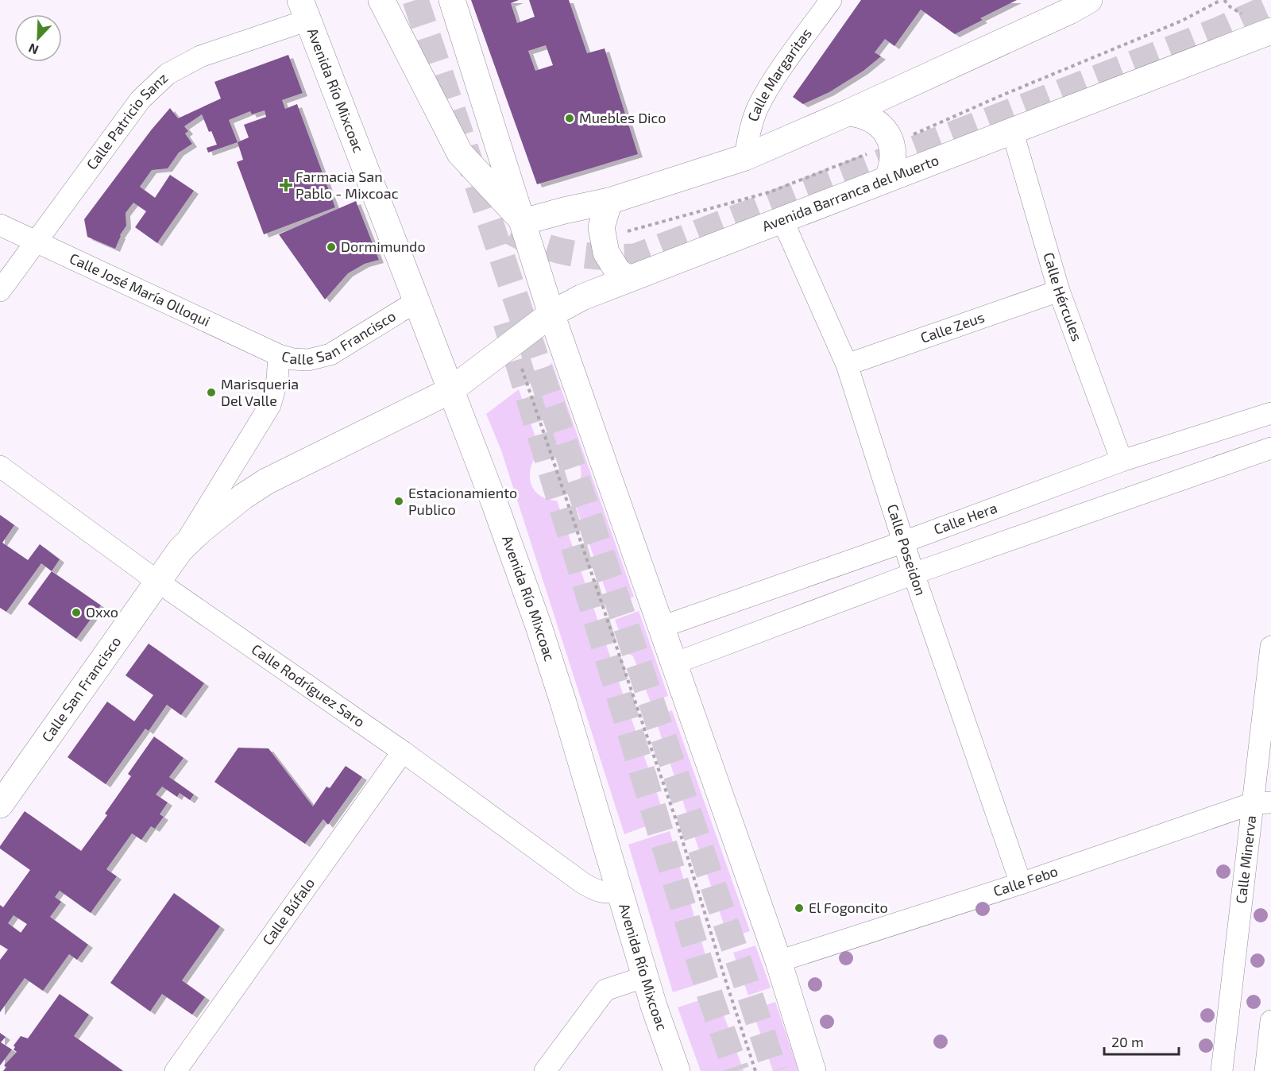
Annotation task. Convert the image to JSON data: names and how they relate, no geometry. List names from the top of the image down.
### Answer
{
  "streets": {
    "main road": ["Avenida Río Mixcoac", "Avenida Barranca del Muerto", "Calle San Francisco"],
    "street": [
      "Calle Margaritas",
      "Calle Patricio Sanz",
      "Calle José María Olloqui",
      "Calle Hércules",
      "Calle Zeus",
      "Calle Hera",
      "Calle Poseidon",
      "Calle Rodríguez Saro",
      "Calle Minerva",
      "Calle Febo",
      "Calle Búfalo"
    ]
  },
  "crossings": [
    ["Avenida Río Mixcoac", "Calle Patricio Sanz"],
    ["Avenida Río Mixcoac", "Avenida Barranca del Muerto"],
    ["Avenida Río Mixcoac", "Calle San Francisco"],
    ["Avenida Río Mixcoac", "Calle Rodríguez Saro"],
    ["Calle Patricio Sanz", "Calle José María Olloqui"],
    ["Avenida Barranca del Muerto", "Calle Hércules"],
    ["Avenida Barranca del Muerto", "Calle San Francisco"],
    ["Avenida Barranca del Muerto", "Calle Poseidon"],
    ["Calle José María Olloqui", "Calle San Francisco"],
    ["Calle Hércules", "Calle Zeus"],
    ["Calle Hércules", "Calle Hera"],
    ["Calle Zeus", "Calle Poseidon"],
    ["Calle San Francisco", "Calle Rodríguez Saro"],
    ["Calle Hera", "Calle Poseidon"],
    ["Calle Poseidon", "Calle Febo"],
    ["Calle Rodríguez Saro", "Calle Búfalo"],
    ["Calle Minerva", "Calle Febo"]
  ],
  "places": {
    "other": [
      "Muebles Dico",
      "Dormimundo",
      "Marisqueria Del Valle",
      "Estacionamiento Publico",
      "Oxxo",
      "El Fogoncito"
    ],
    "health": ["Farmacia San Pablo - Mixcoac"]
  },
  "scale_bar": "20 m",
  "north": "bottom left"
}
